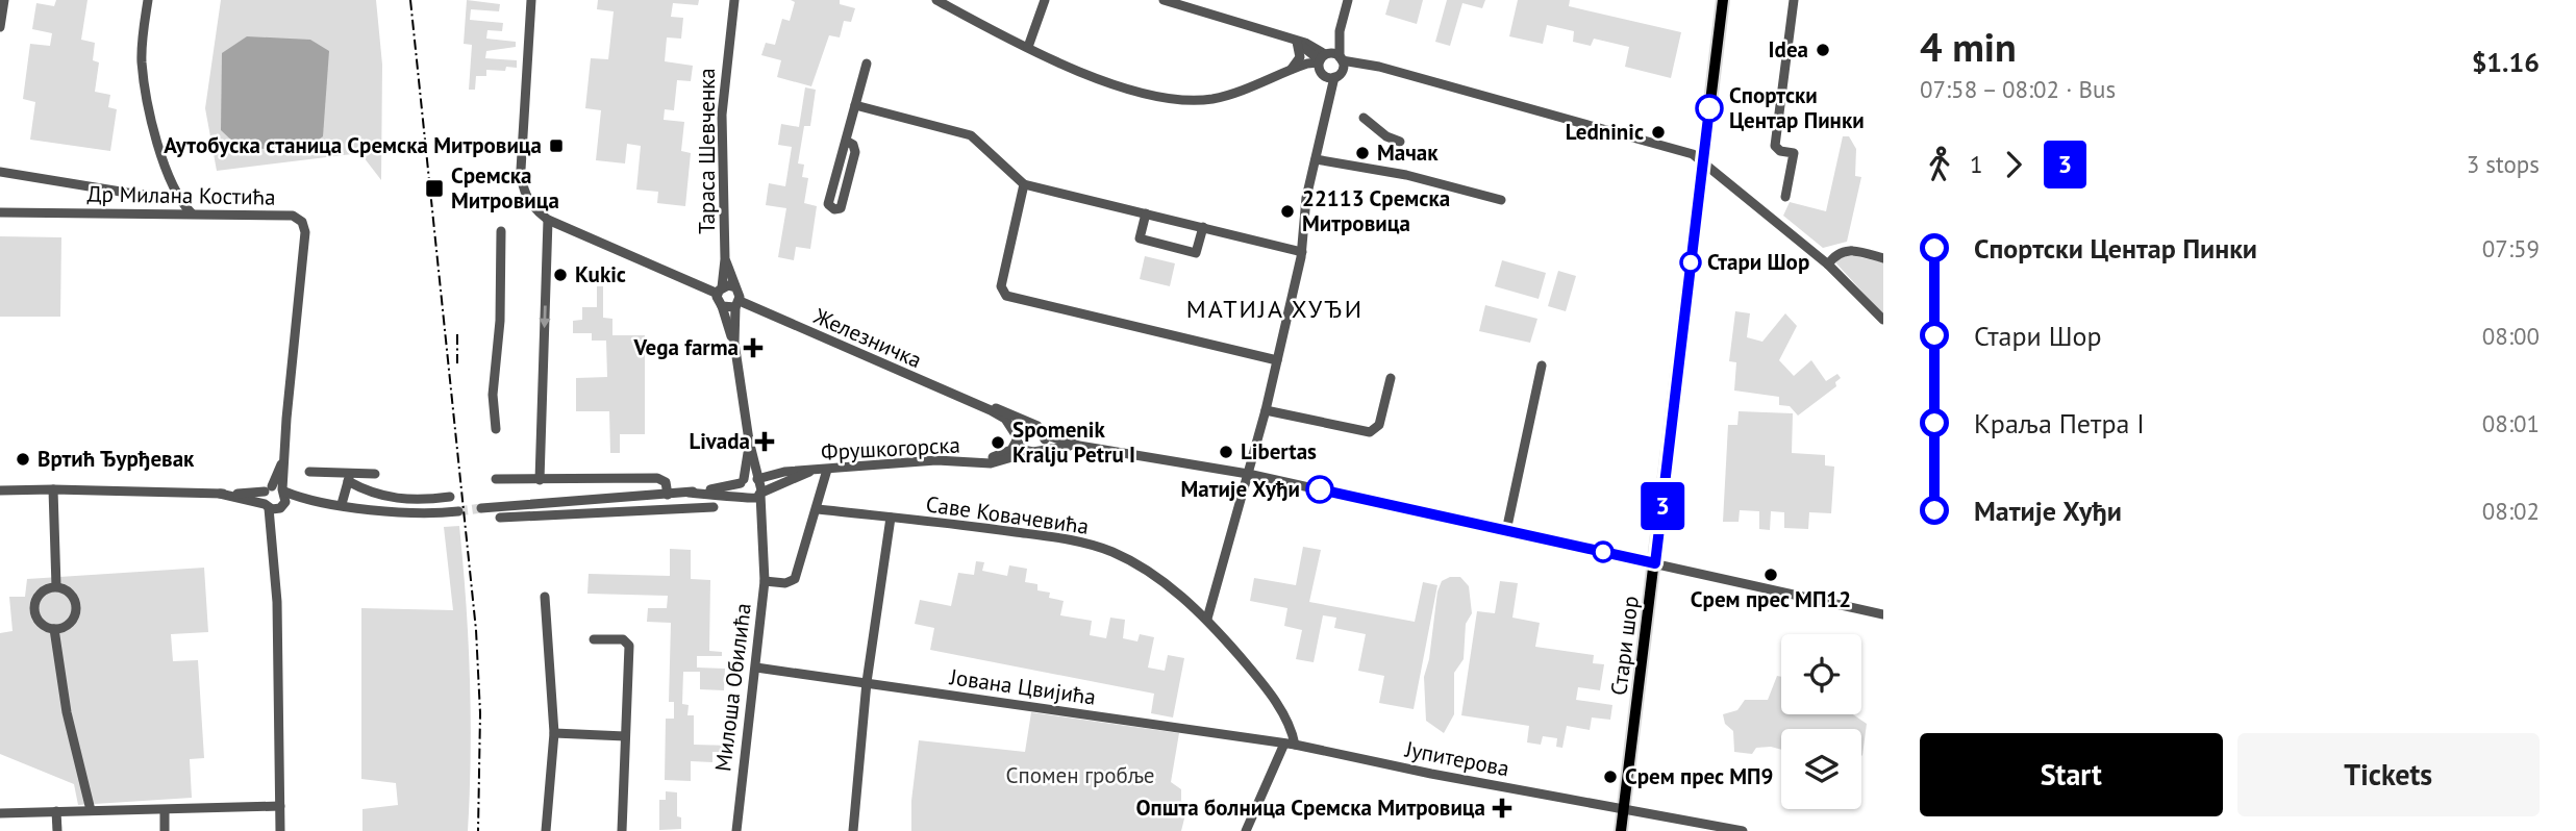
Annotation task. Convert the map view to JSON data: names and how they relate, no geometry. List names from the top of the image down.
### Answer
{
  "streets": {
    "main road": ["Стари шор"],
    "street": [
      "Тараса Шевченка",
      "Др Милана Костића",
      "Железничка",
      "Фрушкогорска",
      "Саве Ковачевића",
      "Милоша Обилића",
      "Јована Цвијића",
      "Јупитерова"
    ]
  },
  "crossings": [
    ["Тараса Шевченка", "Железничка"],
    ["Железничка", "Фрушкогорска"],
    ["Фрушкогорска", "Милоша Обилића"],
    ["Саве Ковачевића", "Јована Цвијића"],
    ["Саве Ковачевића", "Јупитерова"],
    ["Стари шор", "Јупитерова"],
    ["Милоша Обилића", "Јована Цвијића"],
    ["Јована Цвијића", "Јупитерова"]
  ],
  "districts": ["МАТИЈА ХУЂИ"],
  "parks": ["Спомен гробље"],
  "places": {
    "other": [
      "Idea",
      "Спортски Центар Пинки",
      "Ledninic",
      "Мачак",
      "22113 Сремска Митровица",
      "Стари Шор",
      "Kukic",
      "Spomenik Kralju Petru I",
      "Libertas",
      "Вртић Ђурђевак",
      "Матије Хуђи",
      "Срем прес МП12",
      "Срем прес МП9"
    ],
    "transit": ["Аутобуска станица Сремска Митровица", "Сремска Митровица"],
    "health": ["Vega farma", "Livada", "Општа болница Сремска Митровица"]
  },
  "lines": ["bus line 3"],
  "page": {
    "on_map": "3",
    "heading": ["4 min", "07:58 – 08:02 · Bus", "$1.16"],
    "legs": ["1", "3", "3 stops"],
    "list": [
      {
        "name": "Спортски Центар Пинки",
        "value": "07:59"
      },
      {
        "name": "Стари Шор",
        "value": "08:00"
      },
      {
        "name": "Краља Петра I",
        "value": "08:01"
      },
      {
        "name": "Матије Хуђи",
        "value": "08:02"
      }
    ],
    "buttons": ["Start", "Tickets"]
  }
}
